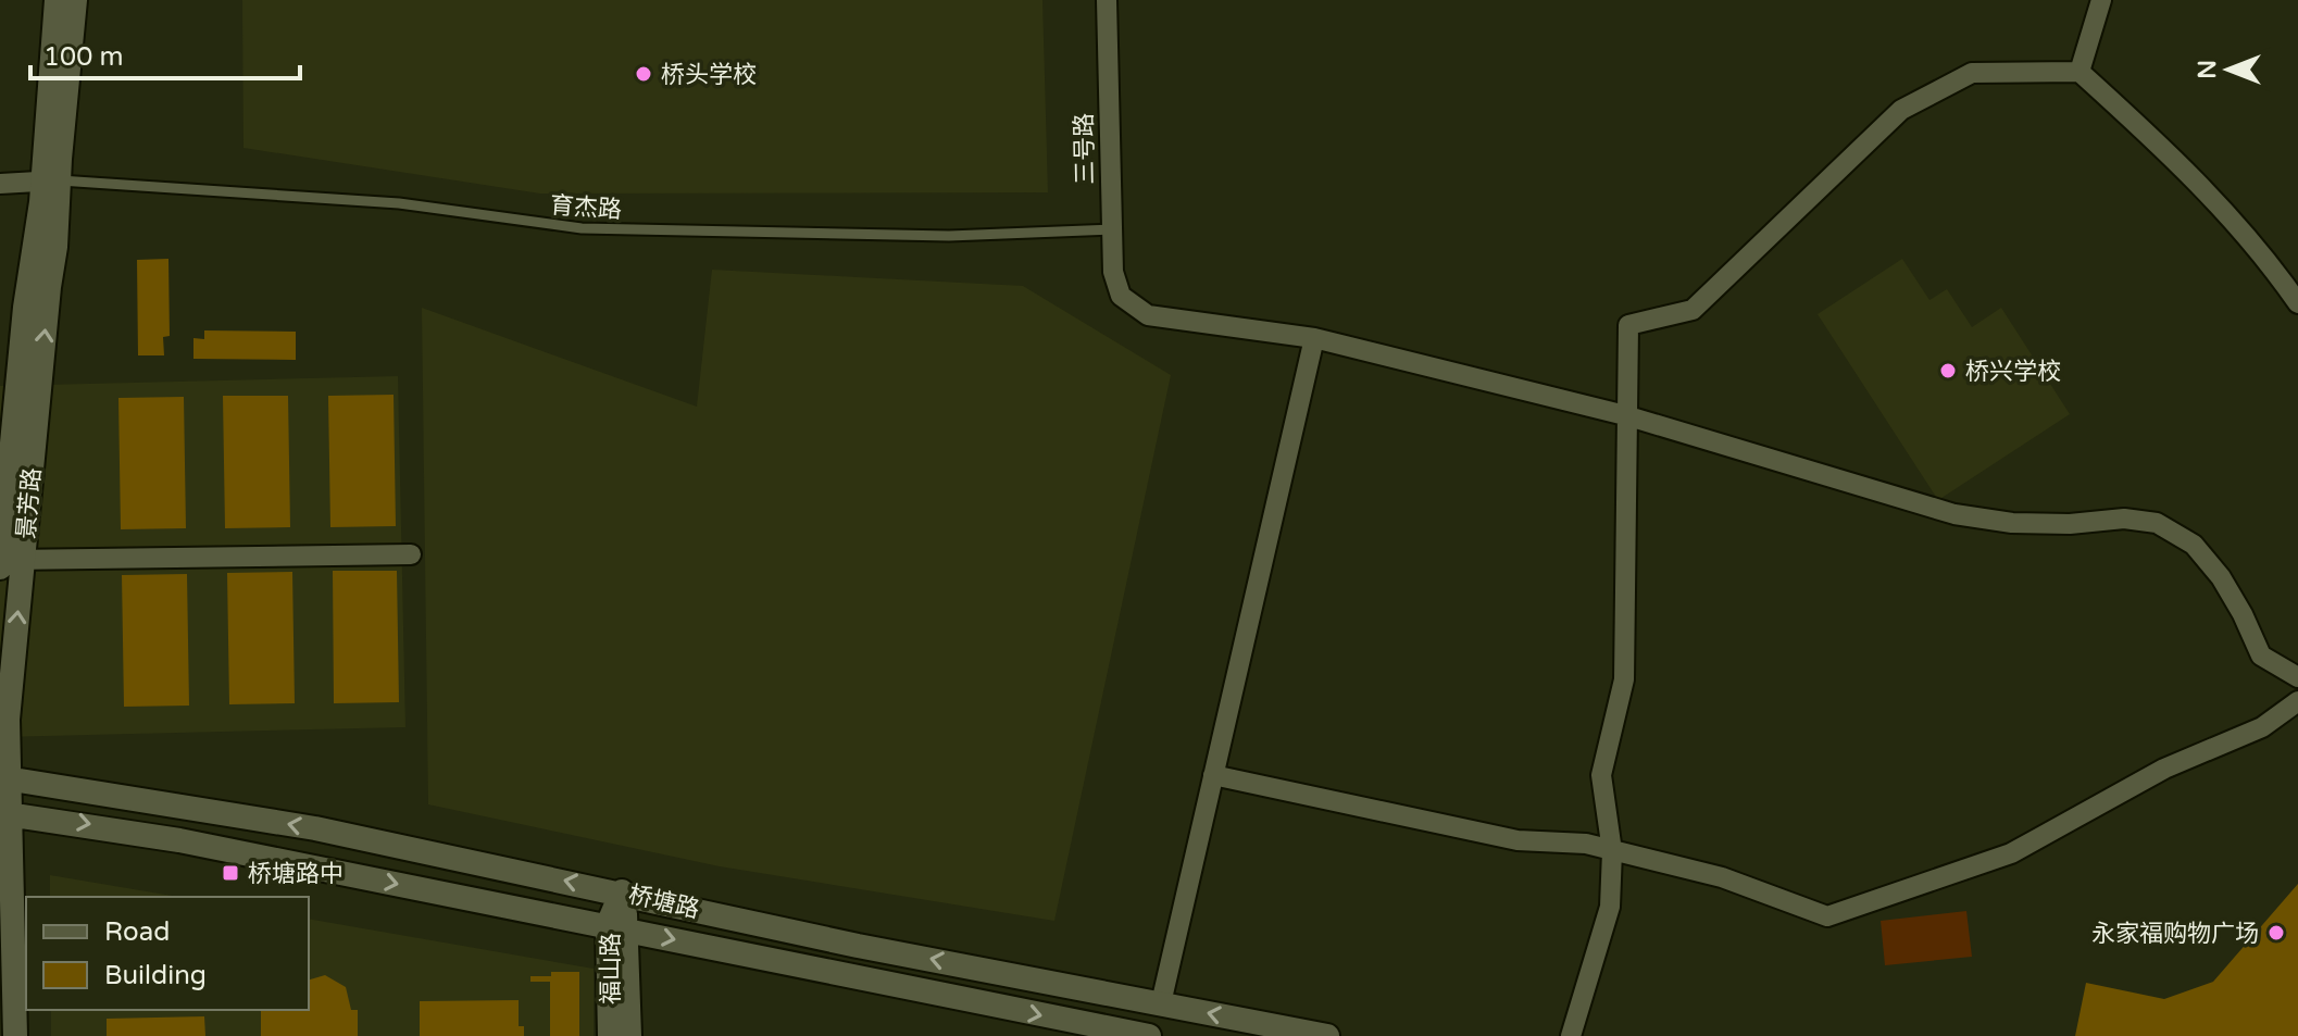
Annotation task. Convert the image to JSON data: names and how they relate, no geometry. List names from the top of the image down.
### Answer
{
  "streets": {
    "street": [
      "三号路",
      "景芳路",
      "桥塘路",
      "福山路"
    ],
    "lane": ["育杰路"]
  },
  "crossings": [
    ["三号路", "育杰路"],
    ["育杰路", "景芳路"],
    ["景芳路", "桥塘路"],
    ["桥塘路", "福山路"]
  ],
  "places": {
    "other": ["桥头学校", "桥兴学校", "永家福购物广场"],
    "transit": ["桥塘路中"]
  },
  "legend": ["Road", "Building"],
  "scale_bar": "100 m",
  "north": "left"
}
